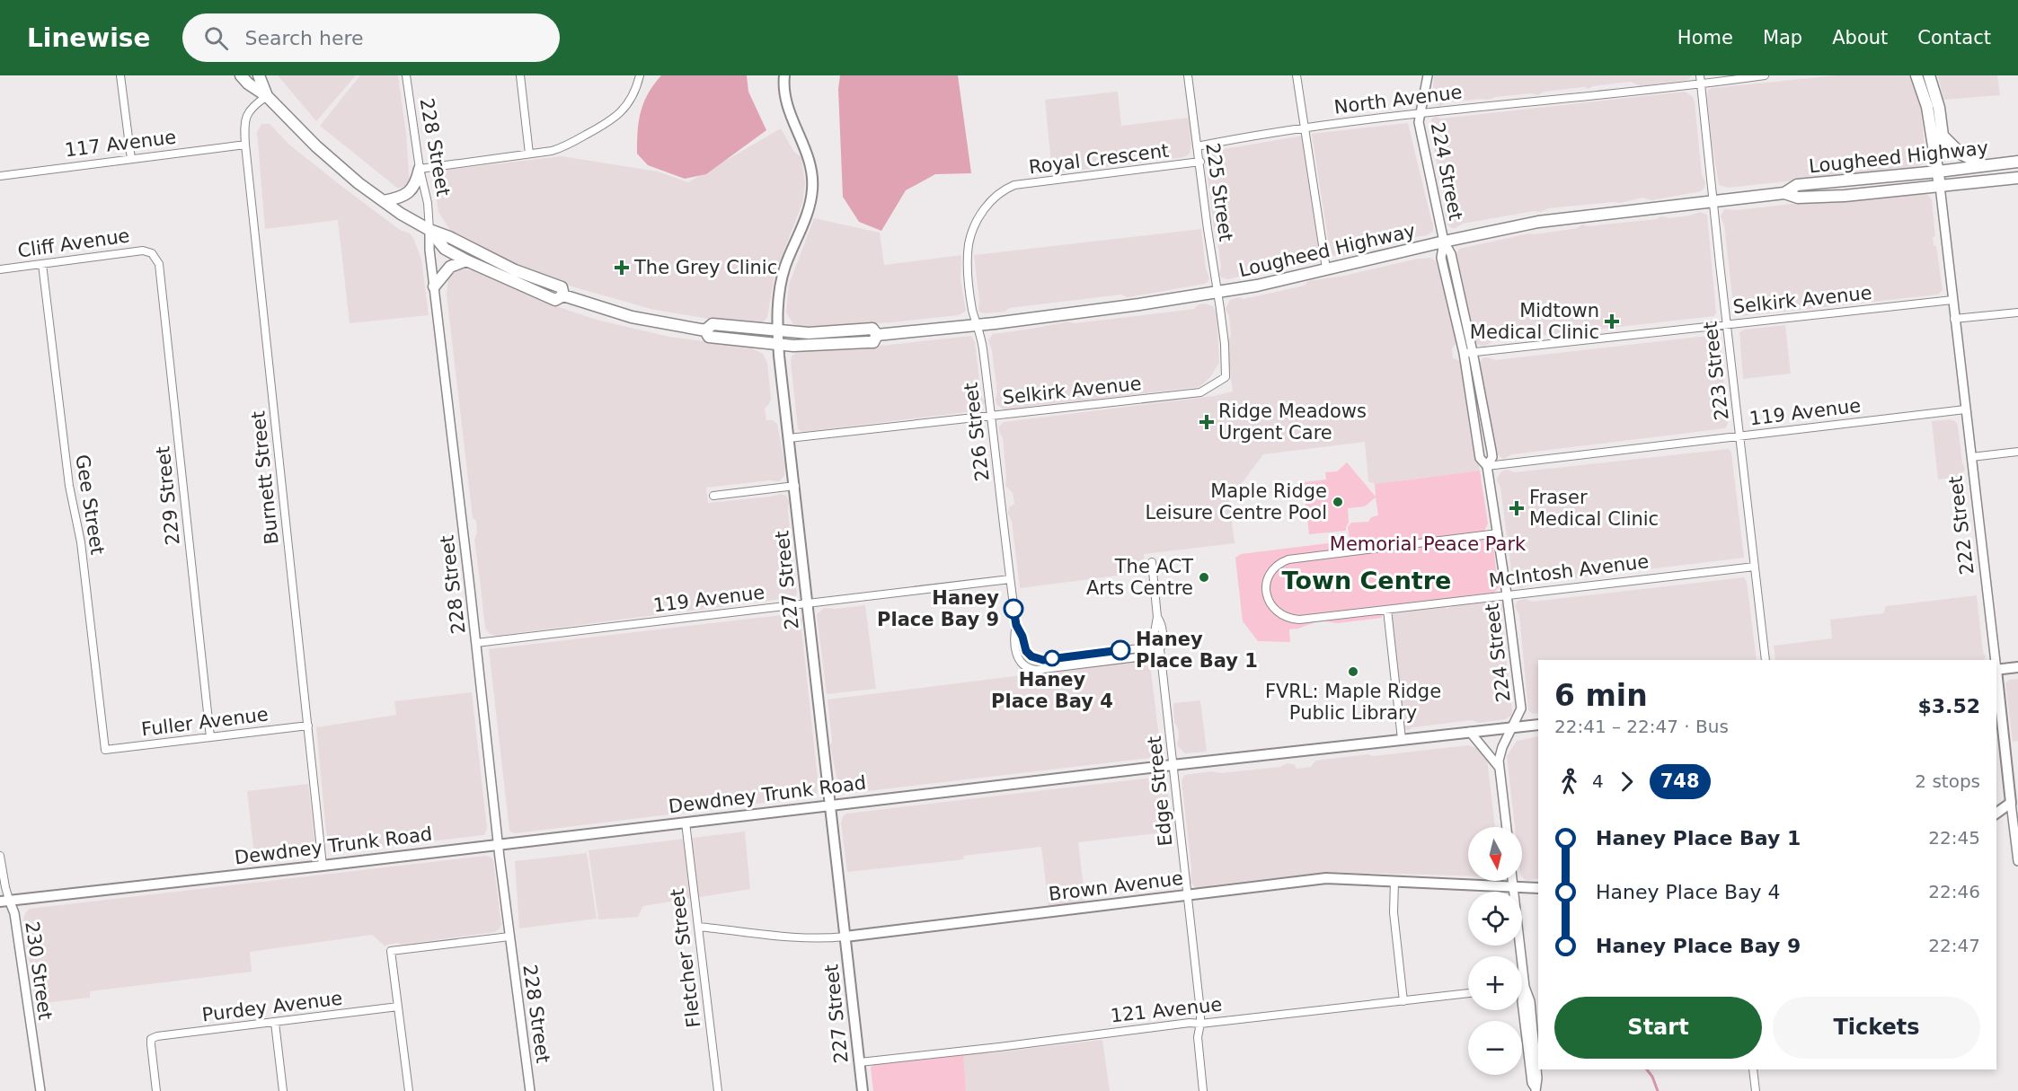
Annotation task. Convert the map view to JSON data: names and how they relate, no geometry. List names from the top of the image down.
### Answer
{
  "streets": {
    "main road": [
      "Lougheed Highway",
      "222 Street",
      "227 Street",
      "Dewdney Trunk Road",
      "Brown Avenue"
    ],
    "street": [
      "North Avenue",
      "117 Avenue",
      "228 Street",
      "Royal Crescent",
      "224 Street",
      "225 Street",
      "Cliff Avenue",
      "Selkirk Avenue",
      "223 Street",
      "119 Avenue",
      "226 Street",
      "Burnett Street",
      "229 Street",
      "Gee Street",
      "McIntosh Avenue",
      "Fuller Avenue",
      "Edge Street",
      "Fletcher Street",
      "230 Street",
      "Purdey Avenue",
      "121 Avenue"
    ]
  },
  "crossings": [
    ["North Avenue", "224 Street"],
    ["North Avenue", "225 Street"],
    ["North Avenue", "223 Street"],
    ["117 Avenue", "Burnett Street"],
    ["228 Street", "Lougheed Highway"],
    ["228 Street", "119 Avenue"],
    ["228 Street", "Dewdney Trunk Road"],
    ["Lougheed Highway", "224 Street"],
    ["Lougheed Highway", "225 Street"],
    ["Lougheed Highway", "223 Street"],
    ["Lougheed Highway", "226 Street"],
    ["Lougheed Highway", "Burnett Street"],
    ["Lougheed Highway", "222 Street"],
    ["Lougheed Highway", "227 Street"],
    ["Royal Crescent", "225 Street"],
    ["Royal Crescent", "226 Street"],
    ["224 Street", "Selkirk Avenue"],
    ["224 Street", "119 Avenue"],
    ["224 Street", "McIntosh Avenue"],
    ["224 Street", "Dewdney Trunk Road"],
    ["225 Street", "Selkirk Avenue"],
    ["Cliff Avenue", "229 Street"],
    ["Cliff Avenue", "Gee Street"],
    ["Selkirk Avenue", "223 Street"],
    ["Selkirk Avenue", "226 Street"],
    ["Selkirk Avenue", "222 Street"],
    ["Selkirk Avenue", "227 Street"],
    ["223 Street", "119 Avenue"],
    ["223 Street", "McIntosh Avenue"],
    ["119 Avenue", "226 Street"],
    ["119 Avenue", "222 Street"],
    ["119 Avenue", "227 Street"],
    ["226 Street", "Edge Street"],
    ["Burnett Street", "Fuller Avenue"],
    ["Burnett Street", "Dewdney Trunk Road"],
    ["229 Street", "Fuller Avenue"],
    ["Gee Street", "Fuller Avenue"],
    ["227 Street", "Dewdney Trunk Road"],
    ["227 Street", "Brown Avenue"],
    ["227 Street", "121 Avenue"],
    ["Edge Street", "Dewdney Trunk Road"],
    ["Edge Street", "Brown Avenue"],
    ["Edge Street", "121 Avenue"],
    ["Dewdney Trunk Road", "Fletcher Street"],
    ["Dewdney Trunk Road", "230 Street"],
    ["Brown Avenue", "Fletcher Street"]
  ],
  "districts": ["Town Centre"],
  "parks": ["Memorial Peace Park"],
  "places": {
    "health": [
      "The Grey Clinic",
      "Midtown Medical Clinic",
      "Ridge Meadows Urgent Care",
      "Fraser Medical Clinic"
    ],
    "other": [
      "Maple Ridge Leisure Centre Pool",
      "The ACT Arts Centre",
      "Haney Place Bay 9",
      "Haney Place Bay 1",
      "Haney Place Bay 4",
      "FVRL: Maple Ridge Public Library"
    ]
  },
  "lines": ["bus line 748"],
  "north": "bottom",
  "page": {
    "header": "Linewise",
    "search": "Search here",
    "nav": [
      "Home",
      "Map",
      "About",
      "Contact"
    ],
    "heading": ["6 min", "22:41 – 22:47 · Bus", "$3.52"],
    "legs": ["4", "748", "2 stops"],
    "list": [
      {
        "name": "Haney Place Bay 1",
        "value": "22:45"
      },
      {
        "name": "Haney Place Bay 4",
        "value": "22:46"
      },
      {
        "name": "Haney Place Bay 9",
        "value": "22:47"
      }
    ],
    "map_buttons": ["+", "−"],
    "buttons": ["Start", "Tickets"]
  }
}
